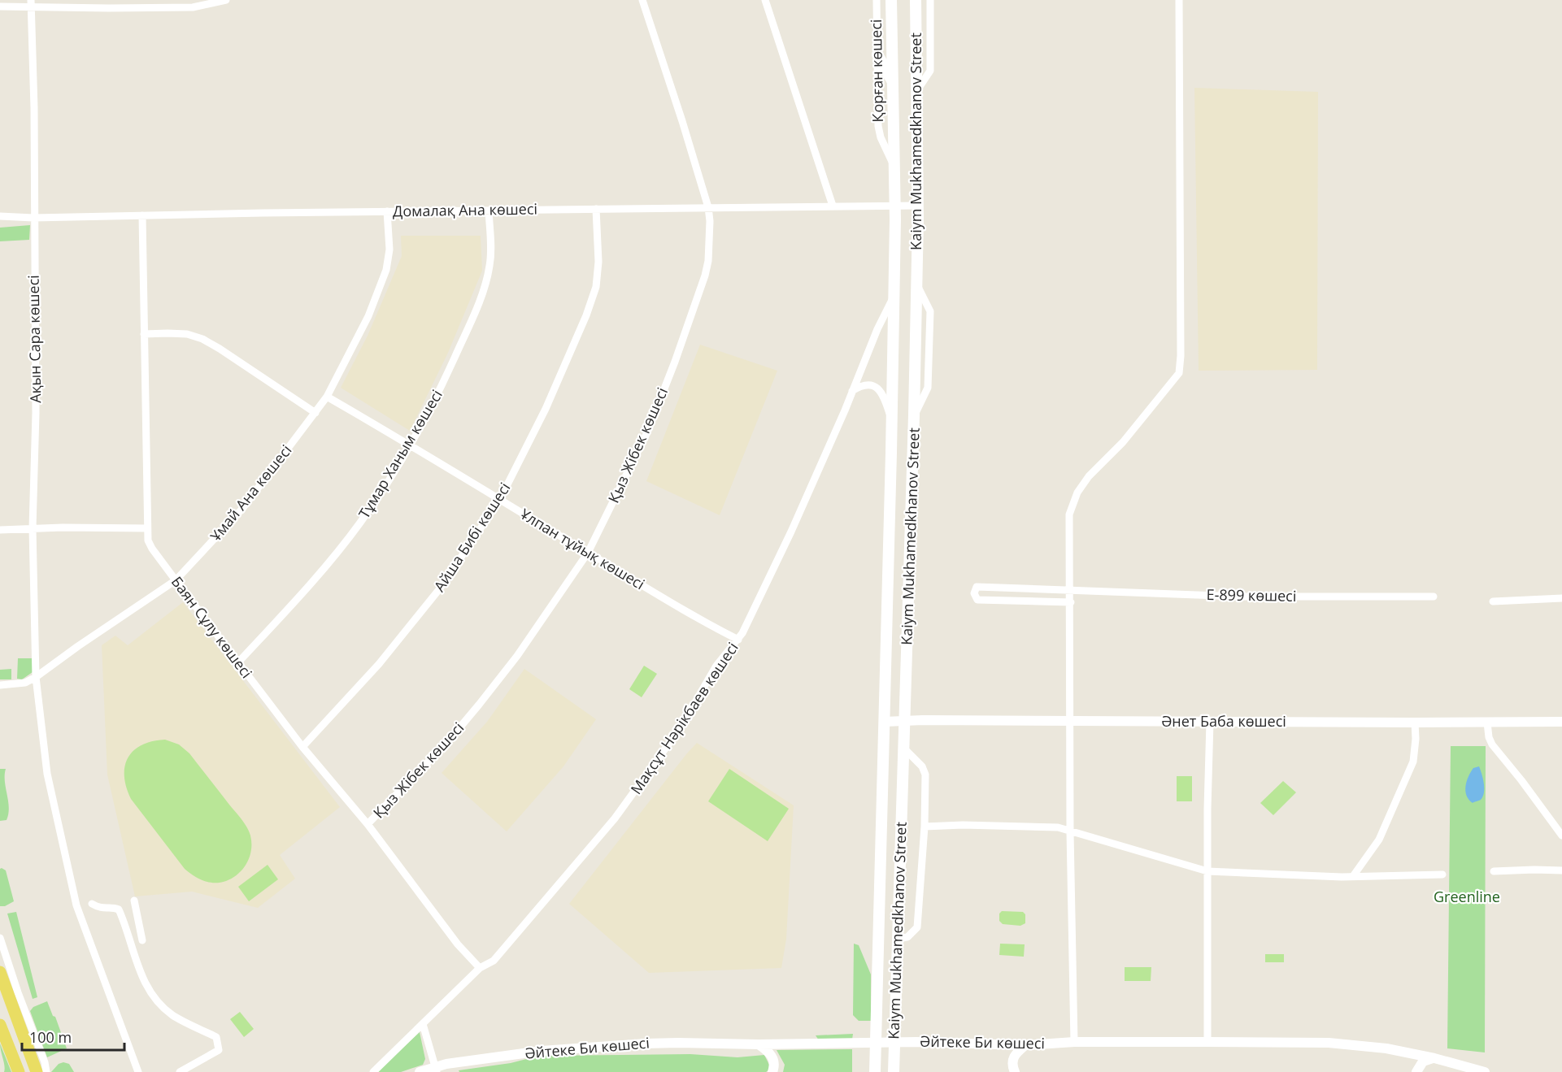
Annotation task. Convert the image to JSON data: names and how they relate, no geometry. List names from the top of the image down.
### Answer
{
  "streets": {
    "main road": ["Kaiym Mukhamedkhanov Street"],
    "street": [
      "Қорған көшесі",
      "Домалақ Ана көшесі",
      "Ақын Сара көшесі",
      "Қыз Жібек көшесі",
      "Тұмар Ханым көшесі",
      "Ұмай Ана көшесі",
      "Айша Бибі көшесі",
      "Ұлпан тұйық көшесі",
      "Е-899 көшесі",
      "Баян Сұлу көшесі",
      "Мақсұт Нәрікбаев көшесі",
      "Әнет Баба көшесі",
      "Әйтеке Би көшесі"
    ]
  },
  "crossings": [
    ["Қорған көшесі", "Kaiym Mukhamedkhanov Street"],
    ["Kaiym Mukhamedkhanov Street", "Домалақ Ана көшесі"],
    ["Kaiym Mukhamedkhanov Street", "Мақсұт Нәрікбаев көшесі"],
    ["Kaiym Mukhamedkhanov Street", "Әнет Баба көшесі"],
    ["Kaiym Mukhamedkhanov Street", "Әйтеке Би көшесі"],
    ["Домалақ Ана көшесі", "Ақын Сара көшесі"],
    ["Домалақ Ана көшесі", "Қыз Жібек көшесі"],
    ["Домалақ Ана көшесі", "Тұмар Ханым көшесі"],
    ["Домалақ Ана көшесі", "Ұмай Ана көшесі"],
    ["Домалақ Ана көшесі", "Айша Бибі көшесі"],
    ["Домалақ Ана көшесі", "Баян Сұлу көшесі"],
    ["Ақын Сара көшесі", "Ұмай Ана көшесі"],
    ["Қыз Жібек көшесі", "Ұлпан тұйық көшесі"],
    ["Қыз Жібек көшесі", "Баян Сұлу көшесі"],
    ["Тұмар Ханым көшесі", "Ұлпан тұйық көшесі"],
    ["Тұмар Ханым көшесі", "Баян Сұлу көшесі"],
    ["Ұмай Ана көшесі", "Ұлпан тұйық көшесі"],
    ["Ұмай Ана көшесі", "Баян Сұлу көшесі"],
    ["Айша Бибі көшесі", "Ұлпан тұйық көшесі"],
    ["Айша Бибі көшесі", "Баян Сұлу көшесі"],
    ["Ұлпан тұйық көшесі", "Мақсұт Нәрікбаев көшесі"],
    ["Баян Сұлу көшесі", "Мақсұт Нәрікбаев көшесі"]
  ],
  "parks": ["Greenline"],
  "scale_bar": "100 m"
}
